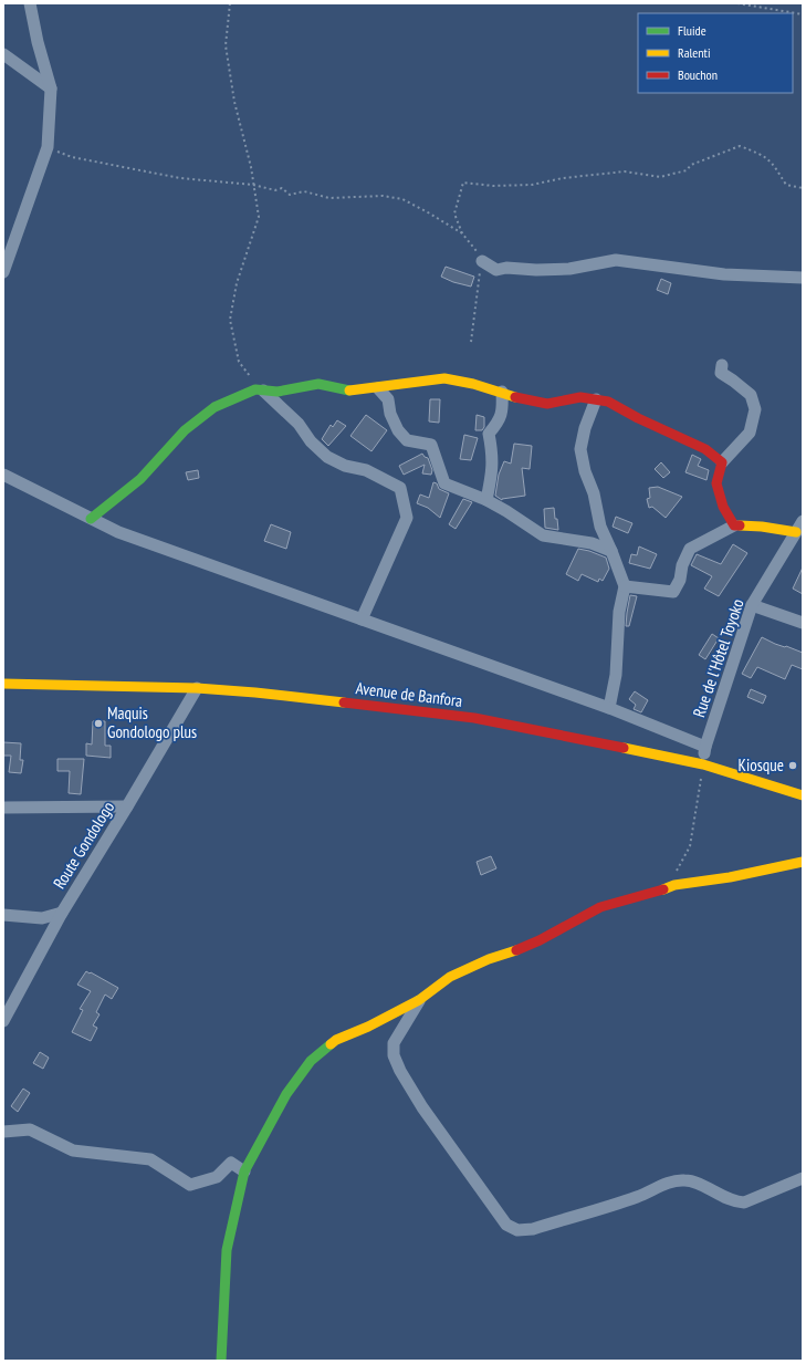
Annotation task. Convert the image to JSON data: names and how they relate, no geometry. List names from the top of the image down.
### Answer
{
  "streets": {
    "street": ["Rue de l'Hôtel Toyoko", "Avenue de Banfora", "Route Gondologo"]
  },
  "crossings": [
    ["Rue de l'Hôtel Toyoko", "Avenue de Banfora"],
    ["Avenue de Banfora", "Route Gondologo"]
  ],
  "places": ["Maquis Gondologo plus", "Kiosque"],
  "legend": ["Fluide", "Ralenti", "Bouchon"]
}
